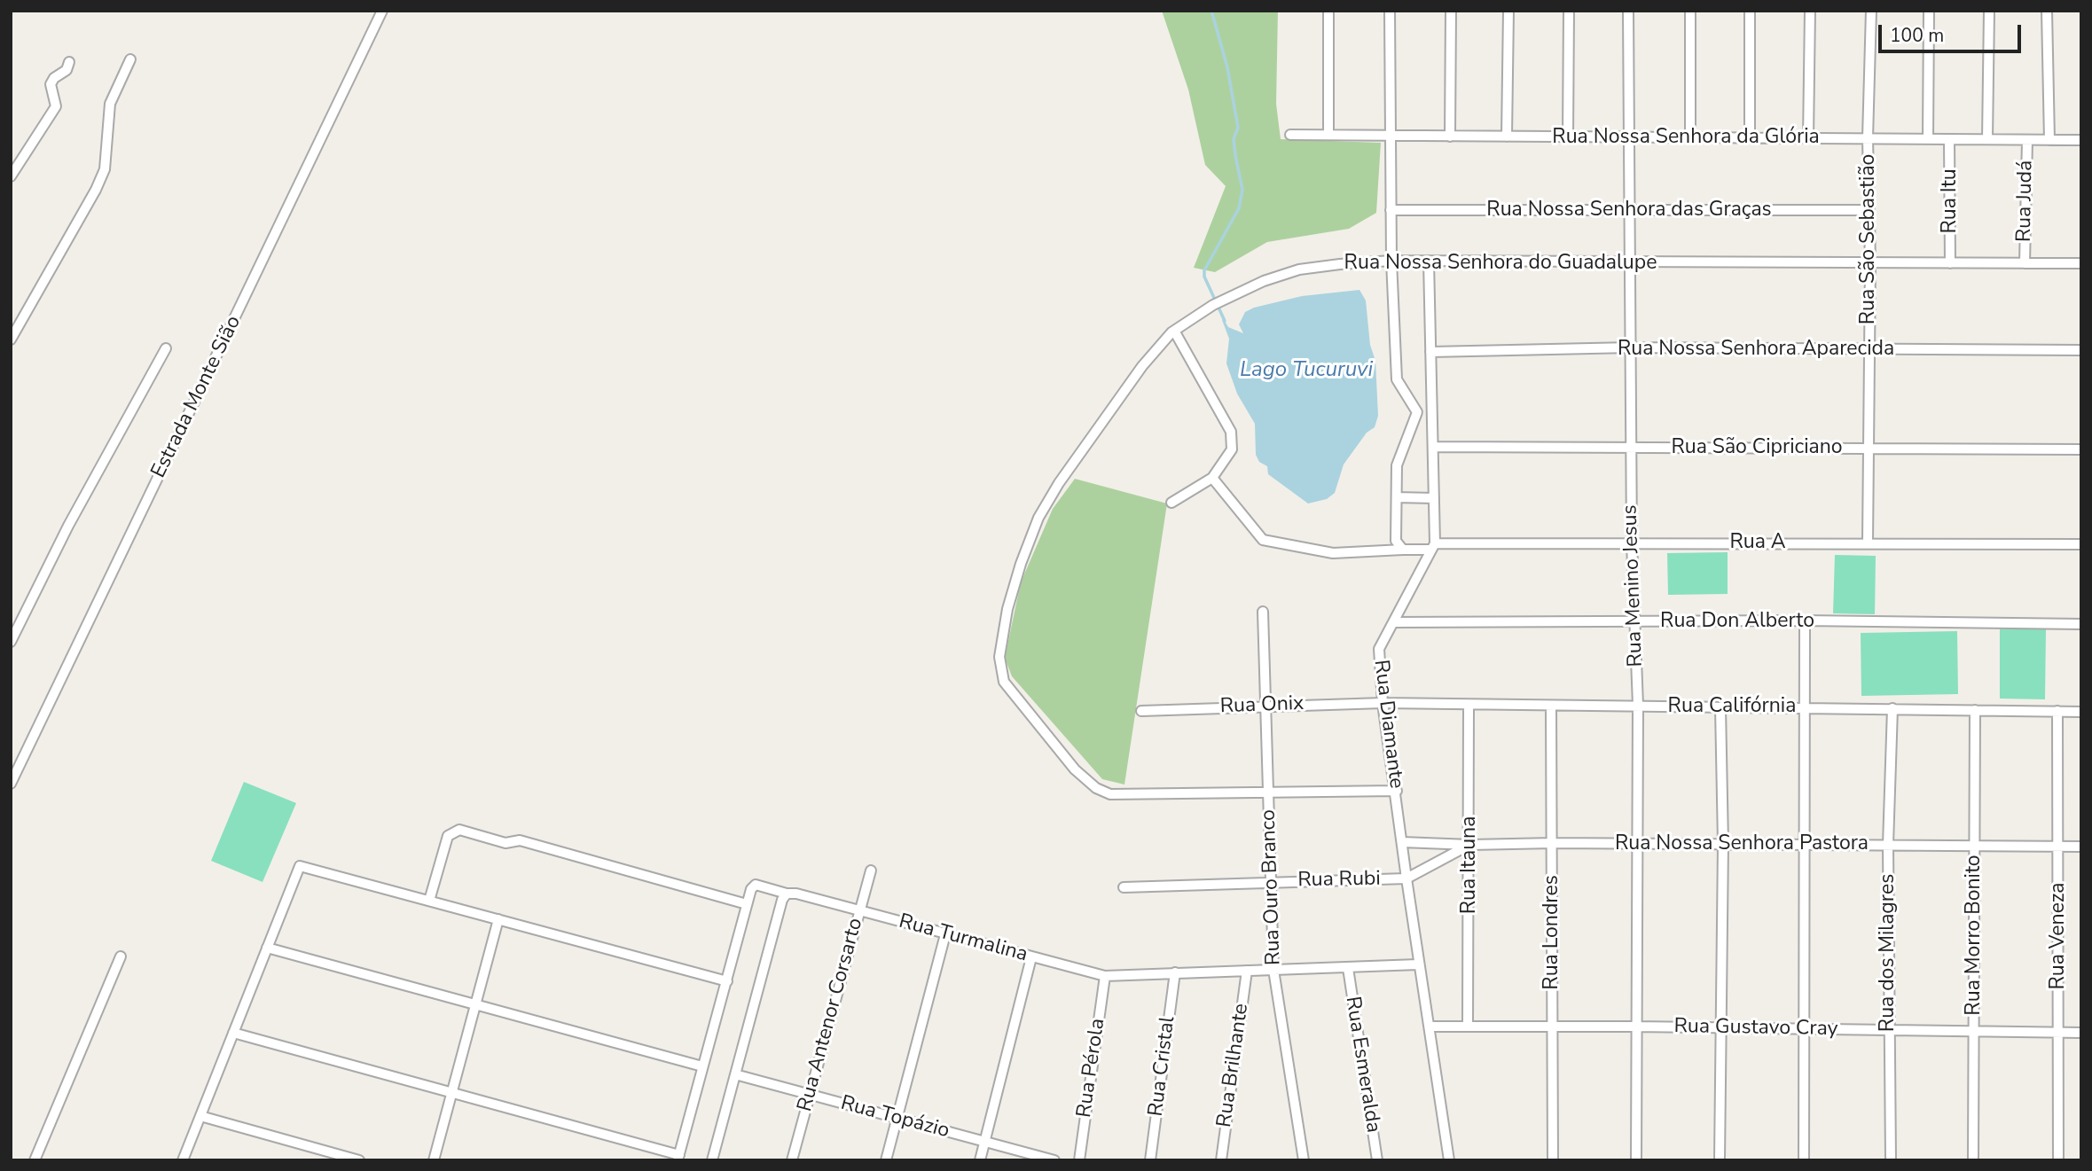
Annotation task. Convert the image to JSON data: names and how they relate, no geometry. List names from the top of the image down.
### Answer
{
  "streets": {
    "street": [
      "Rua Nossa Senhora da Glória",
      "Rua Itu",
      "Rua Judá",
      "Rua Nossa Senhora das Graças",
      "Rua São Sebastião",
      "Rua Nossa Senhora do Guadalupe",
      "Rua Nossa Senhora Aparecida",
      "Estrada Monte Sião",
      "Rua São Cipriciano",
      "Rua A",
      "Rua Menino Jesus",
      "Rua Don Alberto",
      "Rua Onix",
      "Rua Califórnia",
      "Rua Diamante",
      "Rua Nossa Senhora Pastora",
      "Rua Itauna",
      "Rua Rubi",
      "Rua Ouro Branco",
      "Rua Londres",
      "Rua Morro Bonito",
      "Rua Veneza",
      "Rua Turmalina",
      "Rua dos Milagres",
      "Rua Antenor Corsarto",
      "Rua Gustavo Cray",
      "Rua Esmeralda",
      "Rua Brilhante",
      "Rua Cristal",
      "Rua Pérola",
      "Rua Topázio"
    ]
  },
  "crossings": [
    ["Rua Nossa Senhora da Glória", "Rua Itu"],
    ["Rua Nossa Senhora da Glória", "Rua Judá"],
    ["Rua Nossa Senhora da Glória", "Rua São Sebastião"],
    ["Rua Nossa Senhora da Glória", "Rua Menino Jesus"],
    ["Rua Itu", "Rua Nossa Senhora do Guadalupe"],
    ["Rua Judá", "Rua Nossa Senhora do Guadalupe"],
    ["Rua Nossa Senhora das Graças", "Rua São Sebastião"],
    ["Rua Nossa Senhora das Graças", "Rua Menino Jesus"],
    ["Rua São Sebastião", "Rua Nossa Senhora do Guadalupe"],
    ["Rua São Sebastião", "Rua Nossa Senhora Aparecida"],
    ["Rua São Sebastião", "Rua São Cipriciano"],
    ["Rua São Sebastião", "Rua A"],
    ["Rua Nossa Senhora do Guadalupe", "Rua Menino Jesus"],
    ["Rua Nossa Senhora do Guadalupe", "Rua Diamante"],
    ["Rua Nossa Senhora do Guadalupe", "Rua Ouro Branco"],
    ["Rua Nossa Senhora Aparecida", "Rua Menino Jesus"],
    ["Rua Nossa Senhora Aparecida", "Rua Diamante"],
    ["Rua São Cipriciano", "Rua Menino Jesus"],
    ["Rua São Cipriciano", "Rua Diamante"],
    ["Rua A", "Rua Menino Jesus"],
    ["Rua A", "Rua Diamante"],
    ["Rua Menino Jesus", "Rua Don Alberto"],
    ["Rua Menino Jesus", "Rua Califórnia"],
    ["Rua Menino Jesus", "Rua Nossa Senhora Pastora"],
    ["Rua Menino Jesus", "Rua Gustavo Cray"],
    ["Rua Don Alberto", "Rua Diamante"],
    ["Rua Onix", "Rua Califórnia"],
    ["Rua Onix", "Rua Diamante"],
    ["Rua Onix", "Rua Ouro Branco"],
    ["Rua Califórnia", "Rua Diamante"],
    ["Rua Califórnia", "Rua Itauna"],
    ["Rua Califórnia", "Rua Londres"],
    ["Rua Califórnia", "Rua Morro Bonito"],
    ["Rua Califórnia", "Rua Veneza"],
    ["Rua Califórnia", "Rua dos Milagres"],
    ["Rua Diamante", "Rua Nossa Senhora Pastora"],
    ["Rua Diamante", "Rua Rubi"],
    ["Rua Diamante", "Rua Turmalina"],
    ["Rua Diamante", "Rua Gustavo Cray"],
    ["Rua Nossa Senhora Pastora", "Rua Itauna"],
    ["Rua Nossa Senhora Pastora", "Rua Londres"],
    ["Rua Nossa Senhora Pastora", "Rua Morro Bonito"],
    ["Rua Nossa Senhora Pastora", "Rua Veneza"],
    ["Rua Nossa Senhora Pastora", "Rua dos Milagres"],
    ["Rua Itauna", "Rua Gustavo Cray"],
    ["Rua Rubi", "Rua Ouro Branco"],
    ["Rua Ouro Branco", "Rua Turmalina"],
    ["Rua Londres", "Rua Gustavo Cray"],
    ["Rua Morro Bonito", "Rua Gustavo Cray"],
    ["Rua Veneza", "Rua Gustavo Cray"],
    ["Rua Turmalina", "Rua Antenor Corsarto"],
    ["Rua Turmalina", "Rua Esmeralda"],
    ["Rua Turmalina", "Rua Brilhante"],
    ["Rua Turmalina", "Rua Cristal"],
    ["Rua Turmalina", "Rua Pérola"],
    ["Rua dos Milagres", "Rua Gustavo Cray"],
    ["Rua Antenor Corsarto", "Rua Topázio"]
  ],
  "water": ["Lago Tucuruvi"],
  "scale_bar": "100 m"
}
